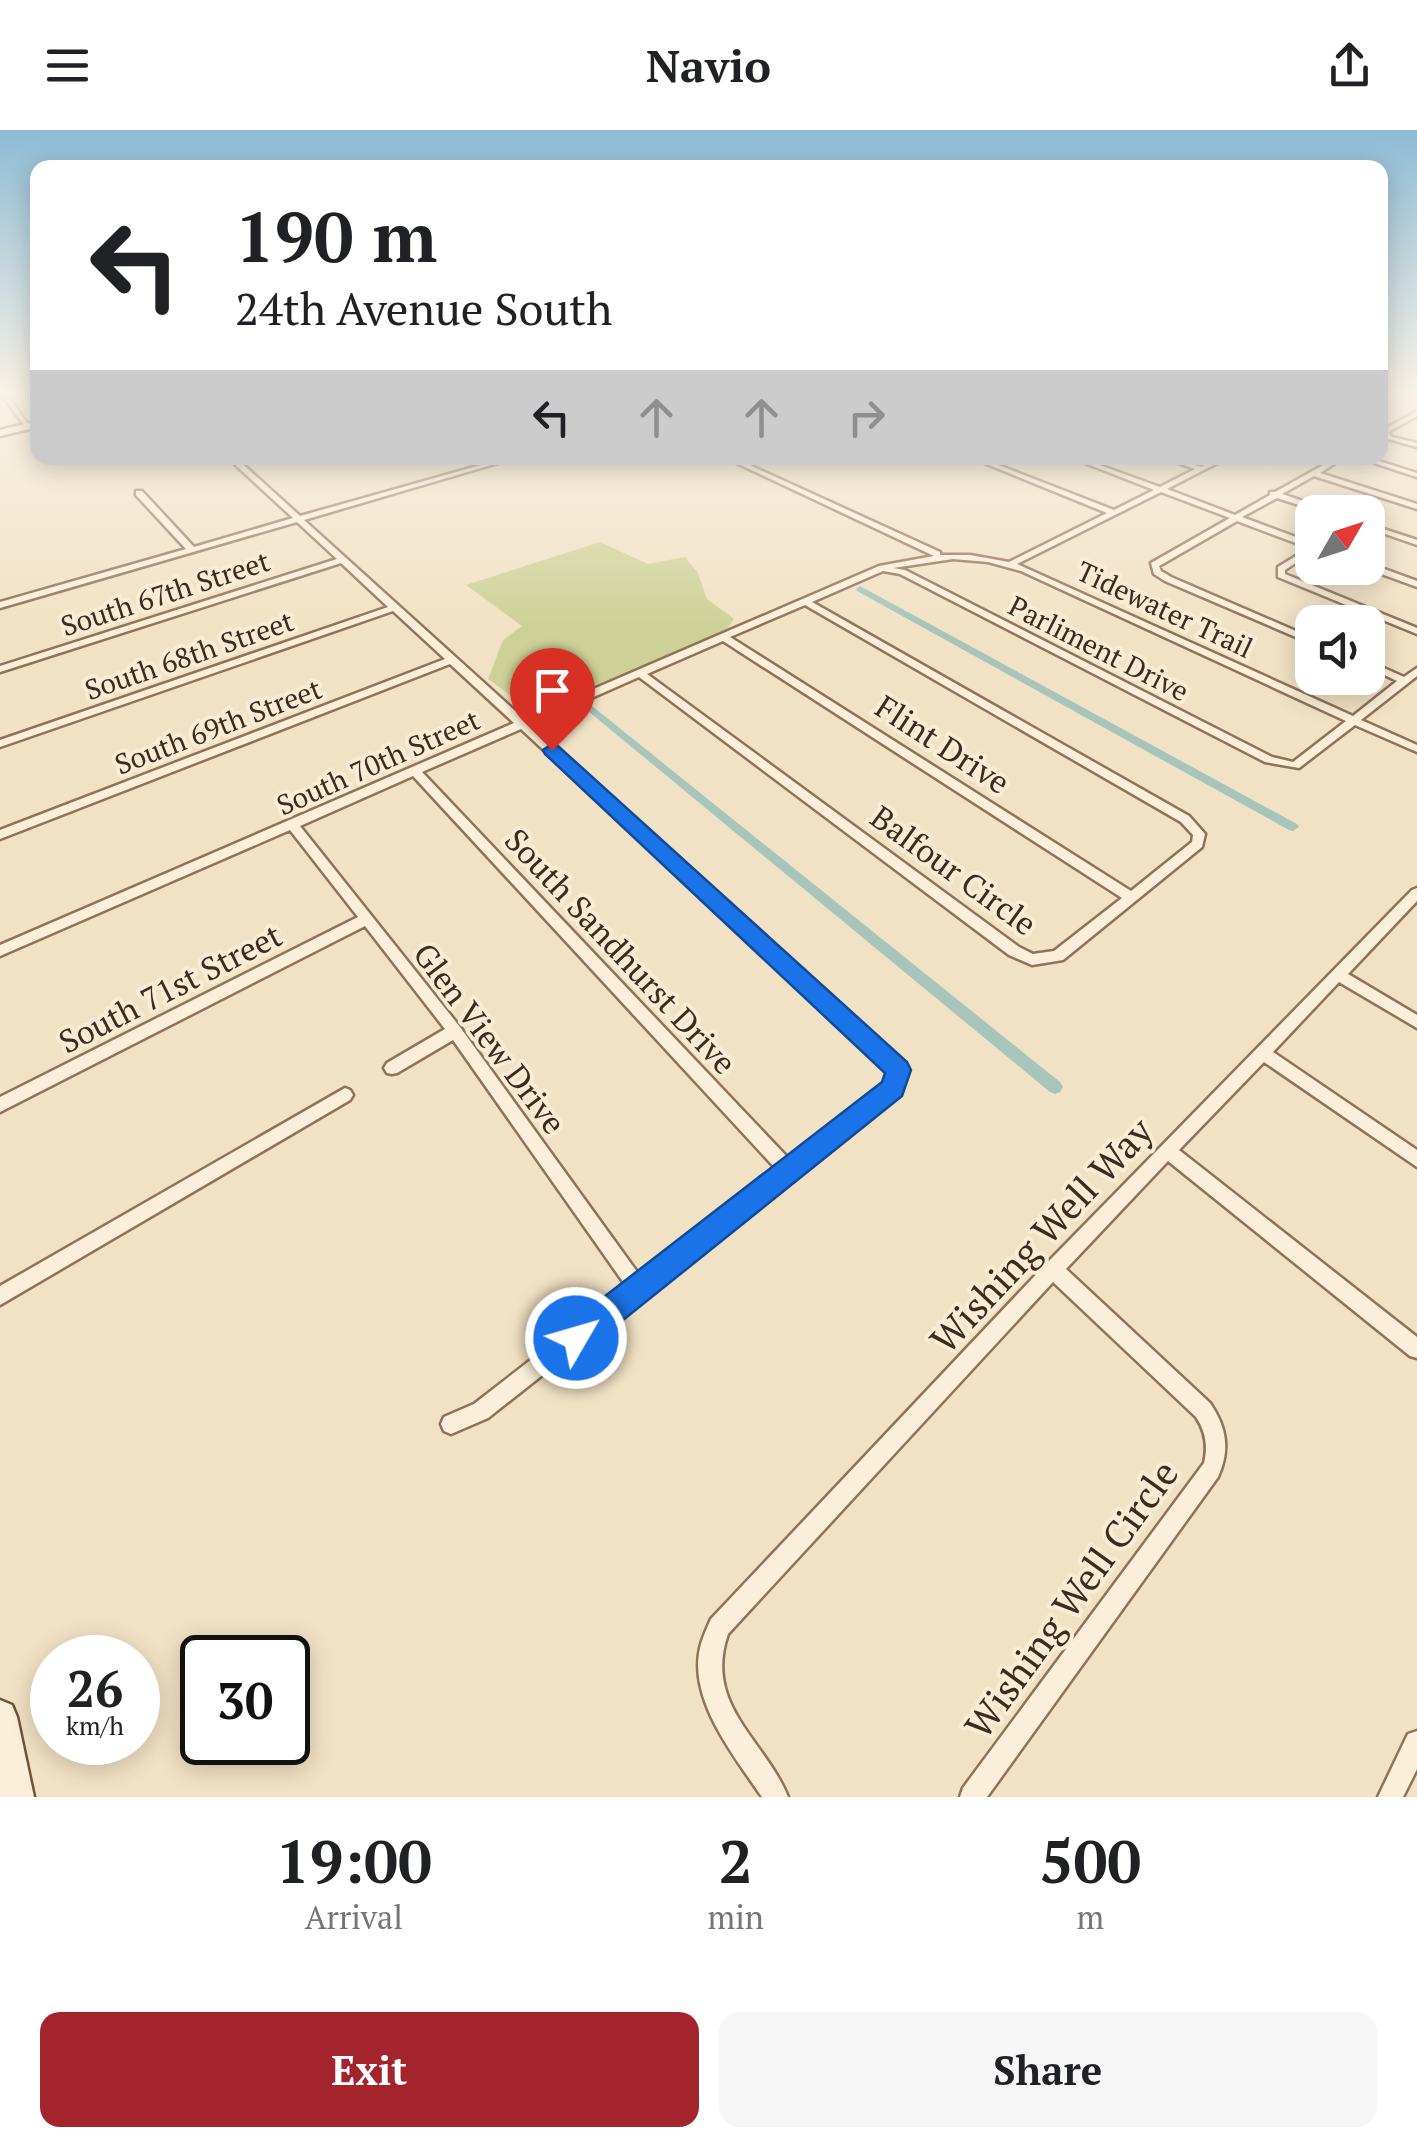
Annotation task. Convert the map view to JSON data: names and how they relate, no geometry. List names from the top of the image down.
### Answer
{
  "streets": {
    "street": [
      "South 67th Street",
      "Tidewater Trail",
      "Parliment Drive",
      "South 68th Street",
      "South 69th Street",
      "Flint Drive",
      "South 70th Street",
      "Balfour Circle",
      "South Sandhurst Drive",
      "South 71st Street",
      "Glen View Drive",
      "Wishing Well Way",
      "Wishing Well Circle"
    ]
  },
  "crossings": [
    ["Tidewater Trail", "Parliment Drive"],
    ["Tidewater Trail", "South 70th Street"],
    ["Parliment Drive", "South 70th Street"],
    ["Flint Drive", "South 70th Street"],
    ["Flint Drive", "Balfour Circle"],
    ["South 70th Street", "Balfour Circle"],
    ["South 70th Street", "South Sandhurst Drive"],
    ["South 70th Street", "Glen View Drive"],
    ["South 71st Street", "Glen View Drive"],
    ["Wishing Well Way", "Wishing Well Circle"]
  ],
  "north": "top right",
  "page": {
    "header": "Navio",
    "turn": ["190 m", "24th Avenue South"],
    "speed": "26 km/h",
    "limit": "30",
    "eta": [
      "19:00",
      "Arrival",
      "2",
      "min",
      "500",
      "m"
    ],
    "buttons": ["Exit", "Share"]
  }
}
